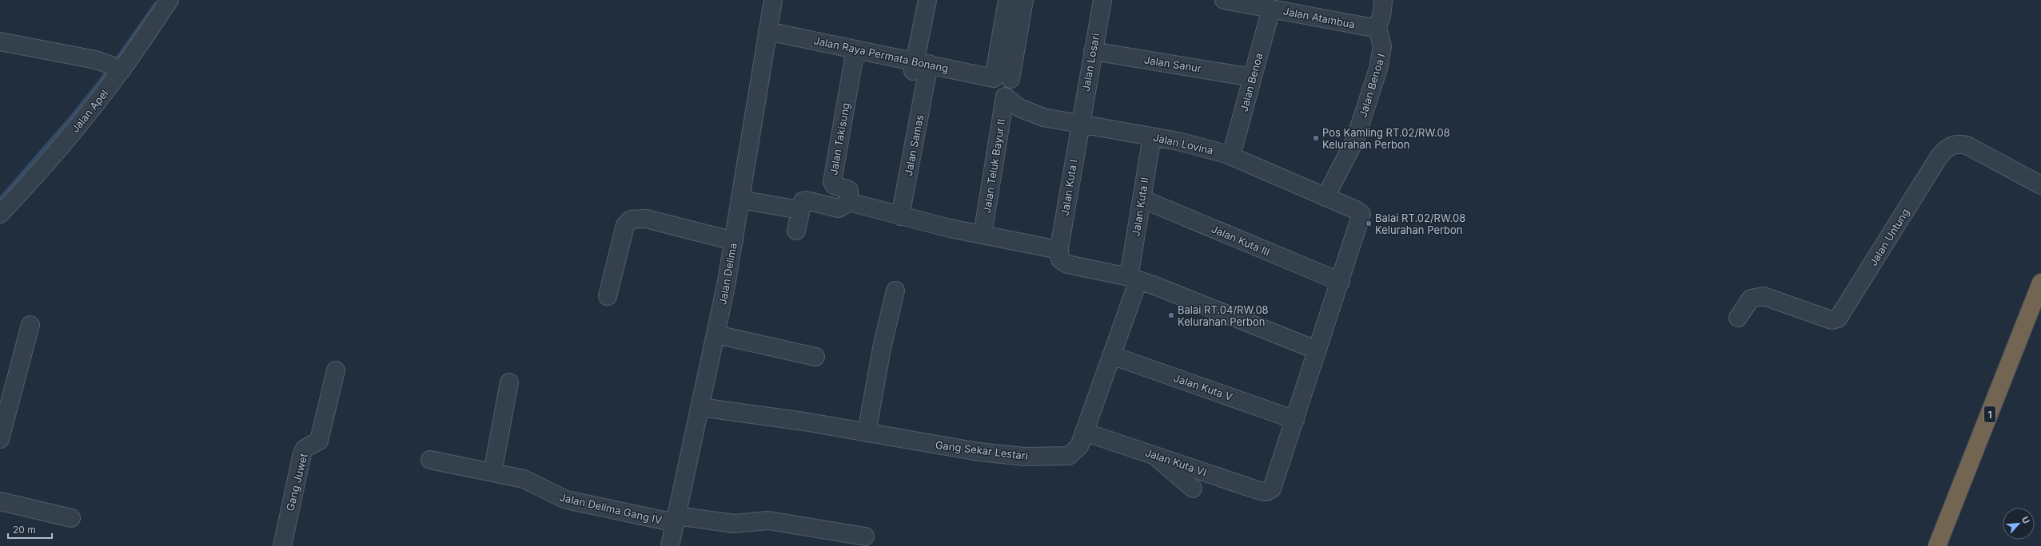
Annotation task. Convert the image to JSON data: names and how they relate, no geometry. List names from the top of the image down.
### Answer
{
  "streets": {
    "highway": ["1"],
    "street": [
      "Jalan Atambua",
      "Jalan Raya Permata Bonang",
      "Jalan Losari",
      "Jalan Sanur",
      "Jalan Benoa",
      "Jalan Benoa I",
      "Jalan Apel",
      "Jalan Takisung",
      "Jalan Lovina",
      "Jalan Samas",
      "Jalan Teluk Bayur II",
      "Jalan Kuta I",
      "Jalan Kuta II",
      "Jalan Untung",
      "Jalan Kuta III",
      "Jalan Delima",
      "Jalan Kuta V",
      "Gang Sekar Lestari",
      "Jalan Kuta VI",
      "Gang Juwet",
      "Jalan Delima Gang IV"
    ]
  },
  "crossings": [
    ["Jalan Atambua", "Jalan Benoa"],
    ["Jalan Atambua", "Jalan Benoa I"],
    ["Jalan Raya Permata Bonang", "Jalan Takisung"],
    ["Jalan Raya Permata Bonang", "Jalan Lovina"],
    ["Jalan Raya Permata Bonang", "Jalan Samas"],
    ["Jalan Raya Permata Bonang", "Jalan Teluk Bayur II"],
    ["Jalan Raya Permata Bonang", "Jalan Delima"],
    ["Jalan Losari", "Jalan Sanur"],
    ["Jalan Losari", "Jalan Lovina"],
    ["Jalan Losari", "Jalan Kuta I"],
    ["Jalan Sanur", "Jalan Benoa"],
    ["Jalan Benoa", "Jalan Lovina"],
    ["Jalan Benoa I", "Jalan Lovina"],
    ["Jalan Lovina", "Jalan Teluk Bayur II"],
    ["Jalan Lovina", "Jalan Kuta I"],
    ["Jalan Lovina", "Jalan Kuta II"],
    ["Jalan Lovina", "Jalan Kuta III"],
    ["Jalan Kuta II", "Jalan Kuta III"],
    ["Jalan Kuta II", "Jalan Kuta V"],
    ["Jalan Kuta II", "Gang Sekar Lestari"],
    ["Jalan Delima", "Gang Sekar Lestari"],
    ["Jalan Delima", "Jalan Delima Gang IV"],
    ["Jalan Kuta V", "Gang Sekar Lestari"],
    ["Jalan Kuta V", "Jalan Kuta VI"],
    ["Gang Sekar Lestari", "Jalan Kuta VI"]
  ],
  "places": ["Pos Kamling RT.02/RW.08 Kelurahan Perbon", "Balai RT.02/RW.08 Kelurahan Perbon", "Balai RT.04/RW.08 Kelurahan Perbon"],
  "scale_bar": "20 m",
  "north": "top right"
}
